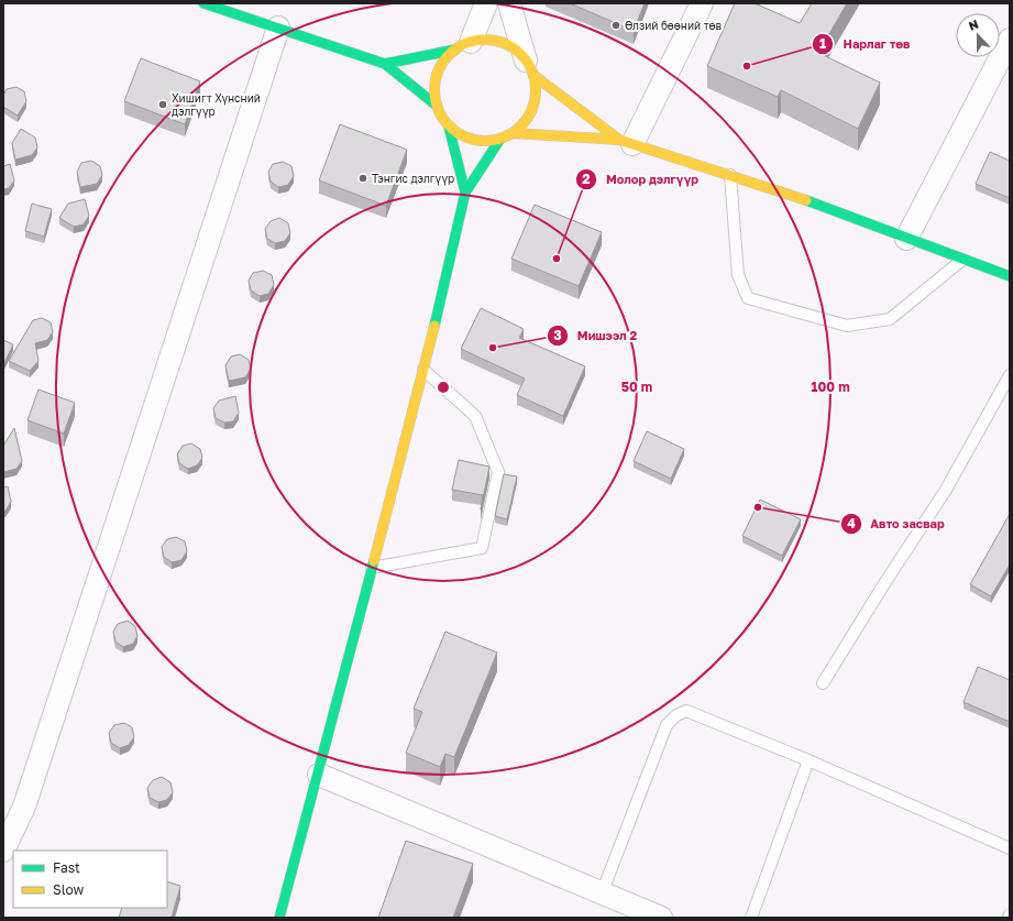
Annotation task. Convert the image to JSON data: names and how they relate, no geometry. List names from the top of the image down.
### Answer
{
  "places": [
    "Өлзий бөөний төв",
    "Нарлаг төв",
    "Хишигт Хүнсний дэлгүүр",
    "Тэнгис дэлгүүр",
    "Молор дэлгүүр",
    "Мишээл 2",
    "Авто засвар"
  ],
  "legend": ["Fast", "Slow"],
  "north": "top",
  "rings": ["50 m", "100 m"]
}
